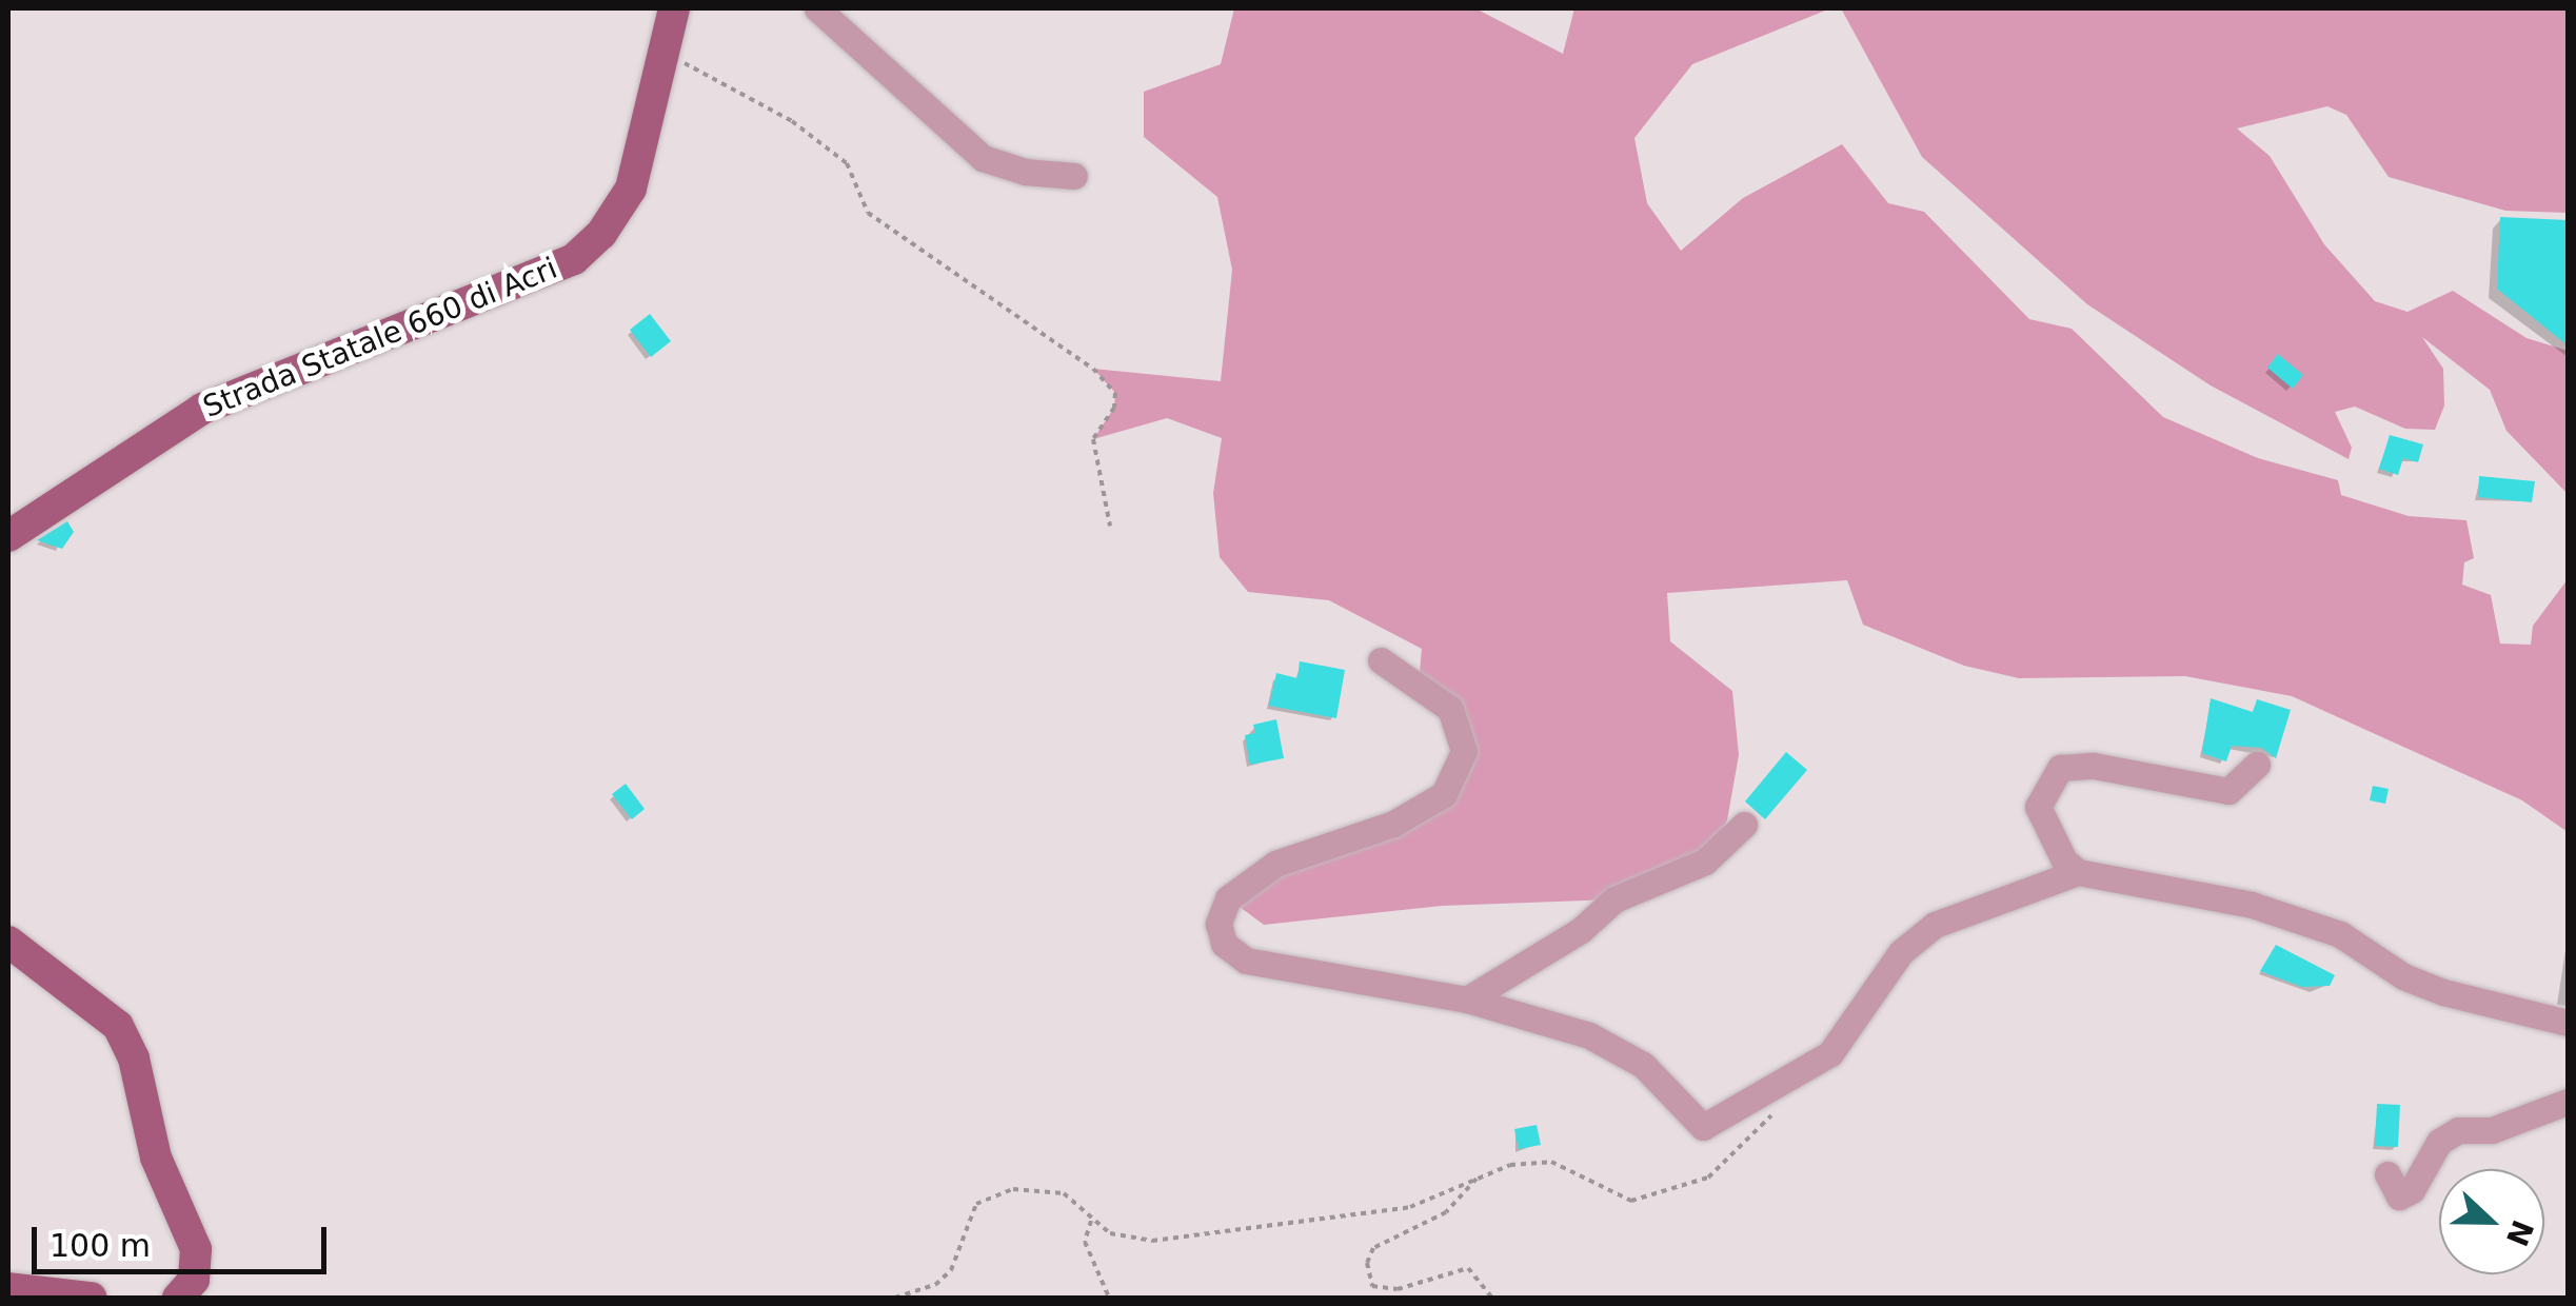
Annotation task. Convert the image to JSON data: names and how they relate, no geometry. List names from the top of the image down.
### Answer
{
  "streets": {
    "main road": ["Strada Statale 660 di Acri"]
  },
  "scale_bar": "100 m",
  "north": "right"
}
